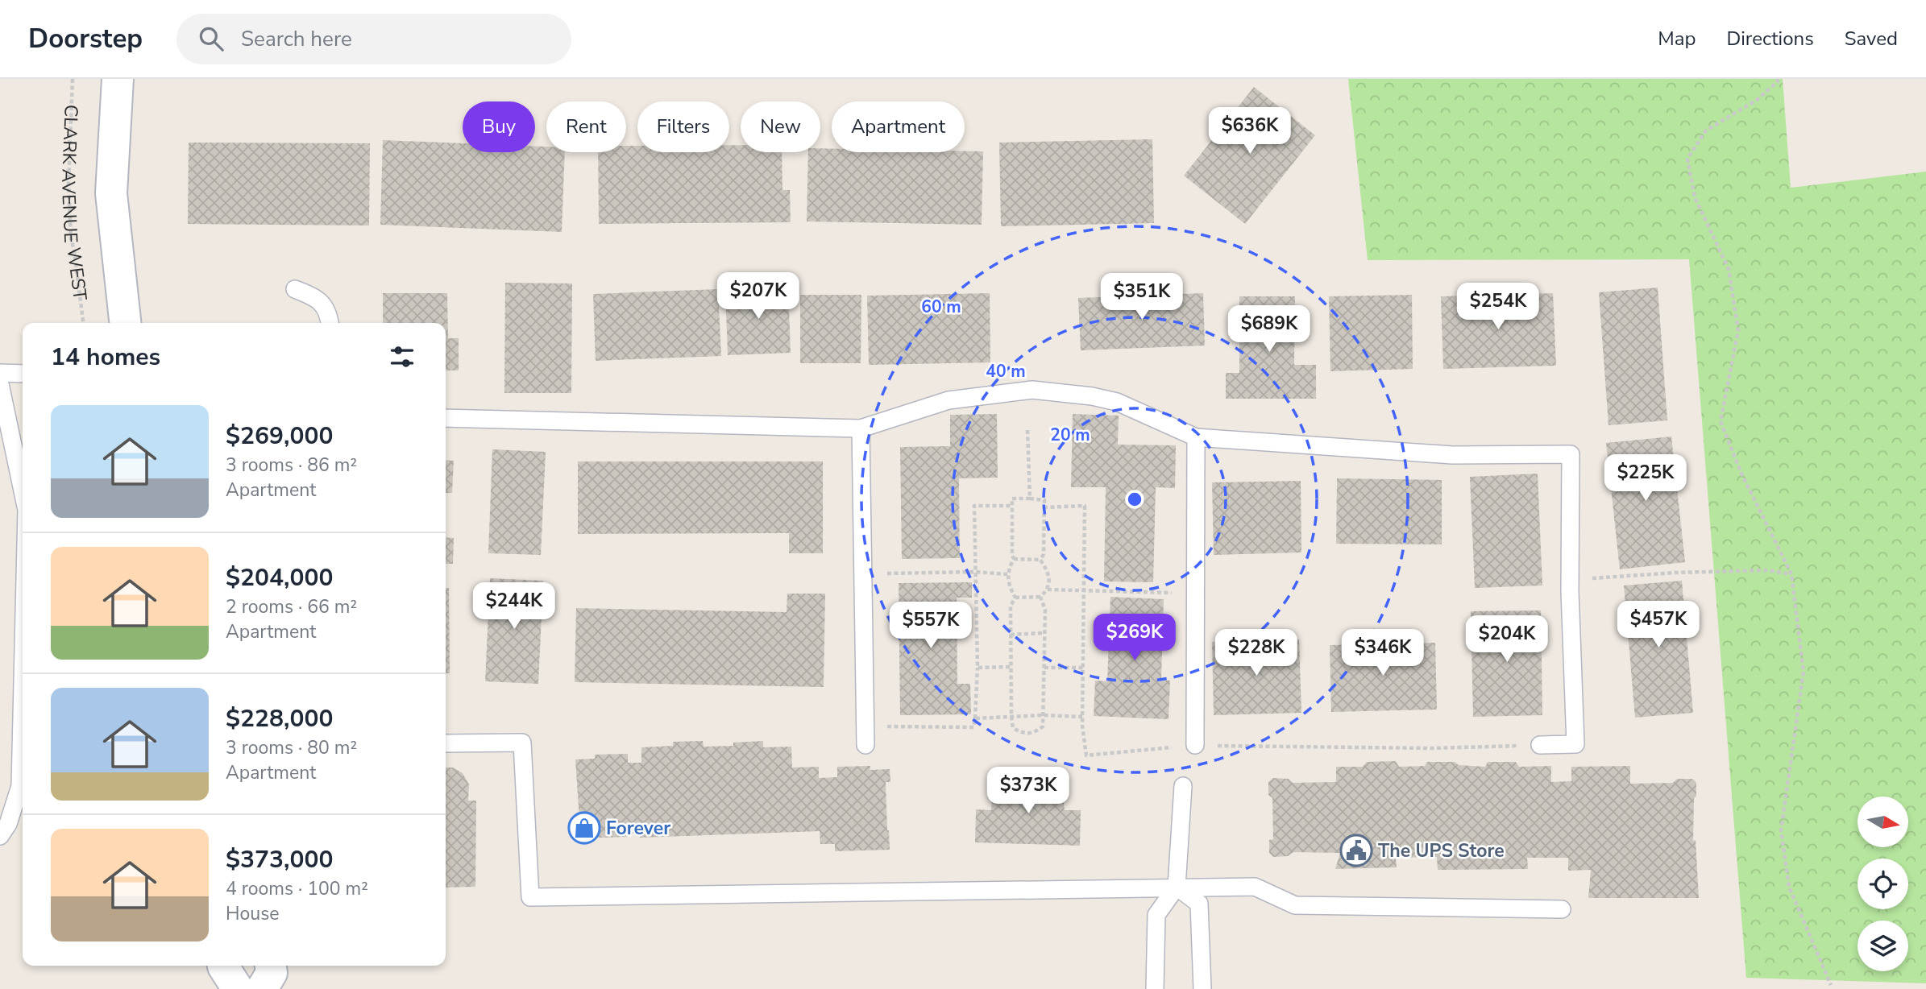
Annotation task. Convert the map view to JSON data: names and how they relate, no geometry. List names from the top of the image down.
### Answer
{
  "streets": {
    "street": ["CLARK AVENUE WEST"]
  },
  "places": {
    "shop": ["Forever"],
    "public building": ["The UPS Store"]
  },
  "north": "right",
  "page": {
    "header": "Doorstep",
    "search": "Search here",
    "nav": ["Map", "Directions", "Saved"],
    "chip": [
      "Buy",
      "Rent",
      "Filters",
      "New",
      "Apartment"
    ],
    "price": [
      "$636K",
      "$207K",
      "$351K",
      "$254K",
      "$689K",
      "$225K",
      "$244K",
      "$457K",
      "$557K",
      "$269K",
      "$204K",
      "$228K",
      "$346K",
      "$373K"
    ],
    "heading": "14 homes",
    "list": [
      {
        "name": "$269,000",
        "note": "3 rooms · 86 m² · Apartment"
      },
      {
        "name": "$204,000",
        "note": "2 rooms · 66 m² · Apartment"
      },
      {
        "name": "$228,000",
        "note": "3 rooms · 80 m² · Apartment"
      },
      {
        "name": "$373,000",
        "note": "4 rooms · 100 m² · House"
      }
    ]
  },
  "rings": ["60 m", "40 m", "20 m"]
}
